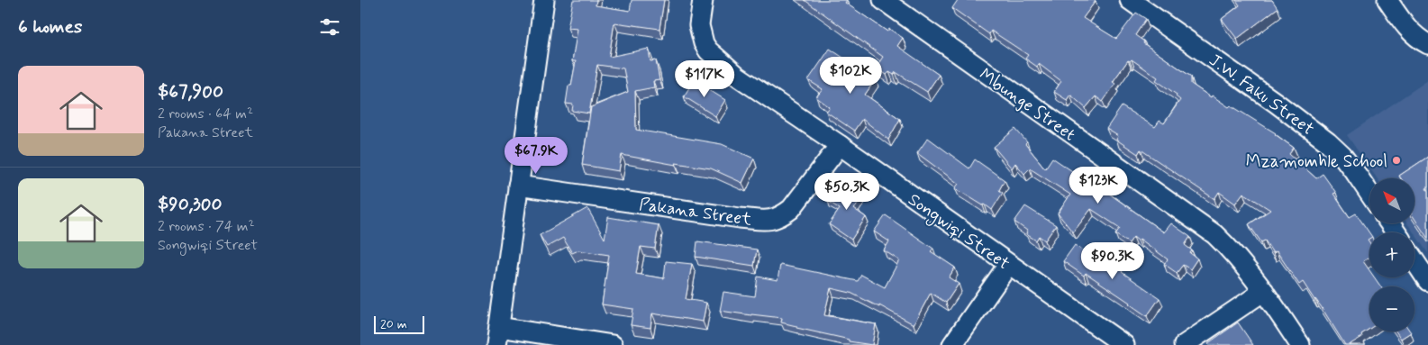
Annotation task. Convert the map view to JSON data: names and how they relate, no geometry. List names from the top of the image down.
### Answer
{
  "streets": {
    "street": [
      "J.W. Faku Street",
      "Mbunge Street",
      "Pakana Street",
      "Songwiqi Street"
    ]
  },
  "crossings": [
    ["Pakana Street", "Songwiqi Street"]
  ],
  "places": ["Mzamomhle School"],
  "scale_bar": "20 m",
  "north": "top left",
  "page": {
    "heading": "6 homes",
    "list": [
      {
        "name": "$67,900",
        "note": "2 rooms · 64 m² · Pakana Street"
      },
      {
        "name": "$90,300",
        "note": "2 rooms · 74 m² · Songwiqi Street"
      }
    ],
    "price": [
      "$102K",
      "$117K",
      "$67.9K",
      "$123K",
      "$50.3K",
      "$90.3K"
    ],
    "map_buttons": ["+", "−"],
    "scale": "20 m"
  }
}
